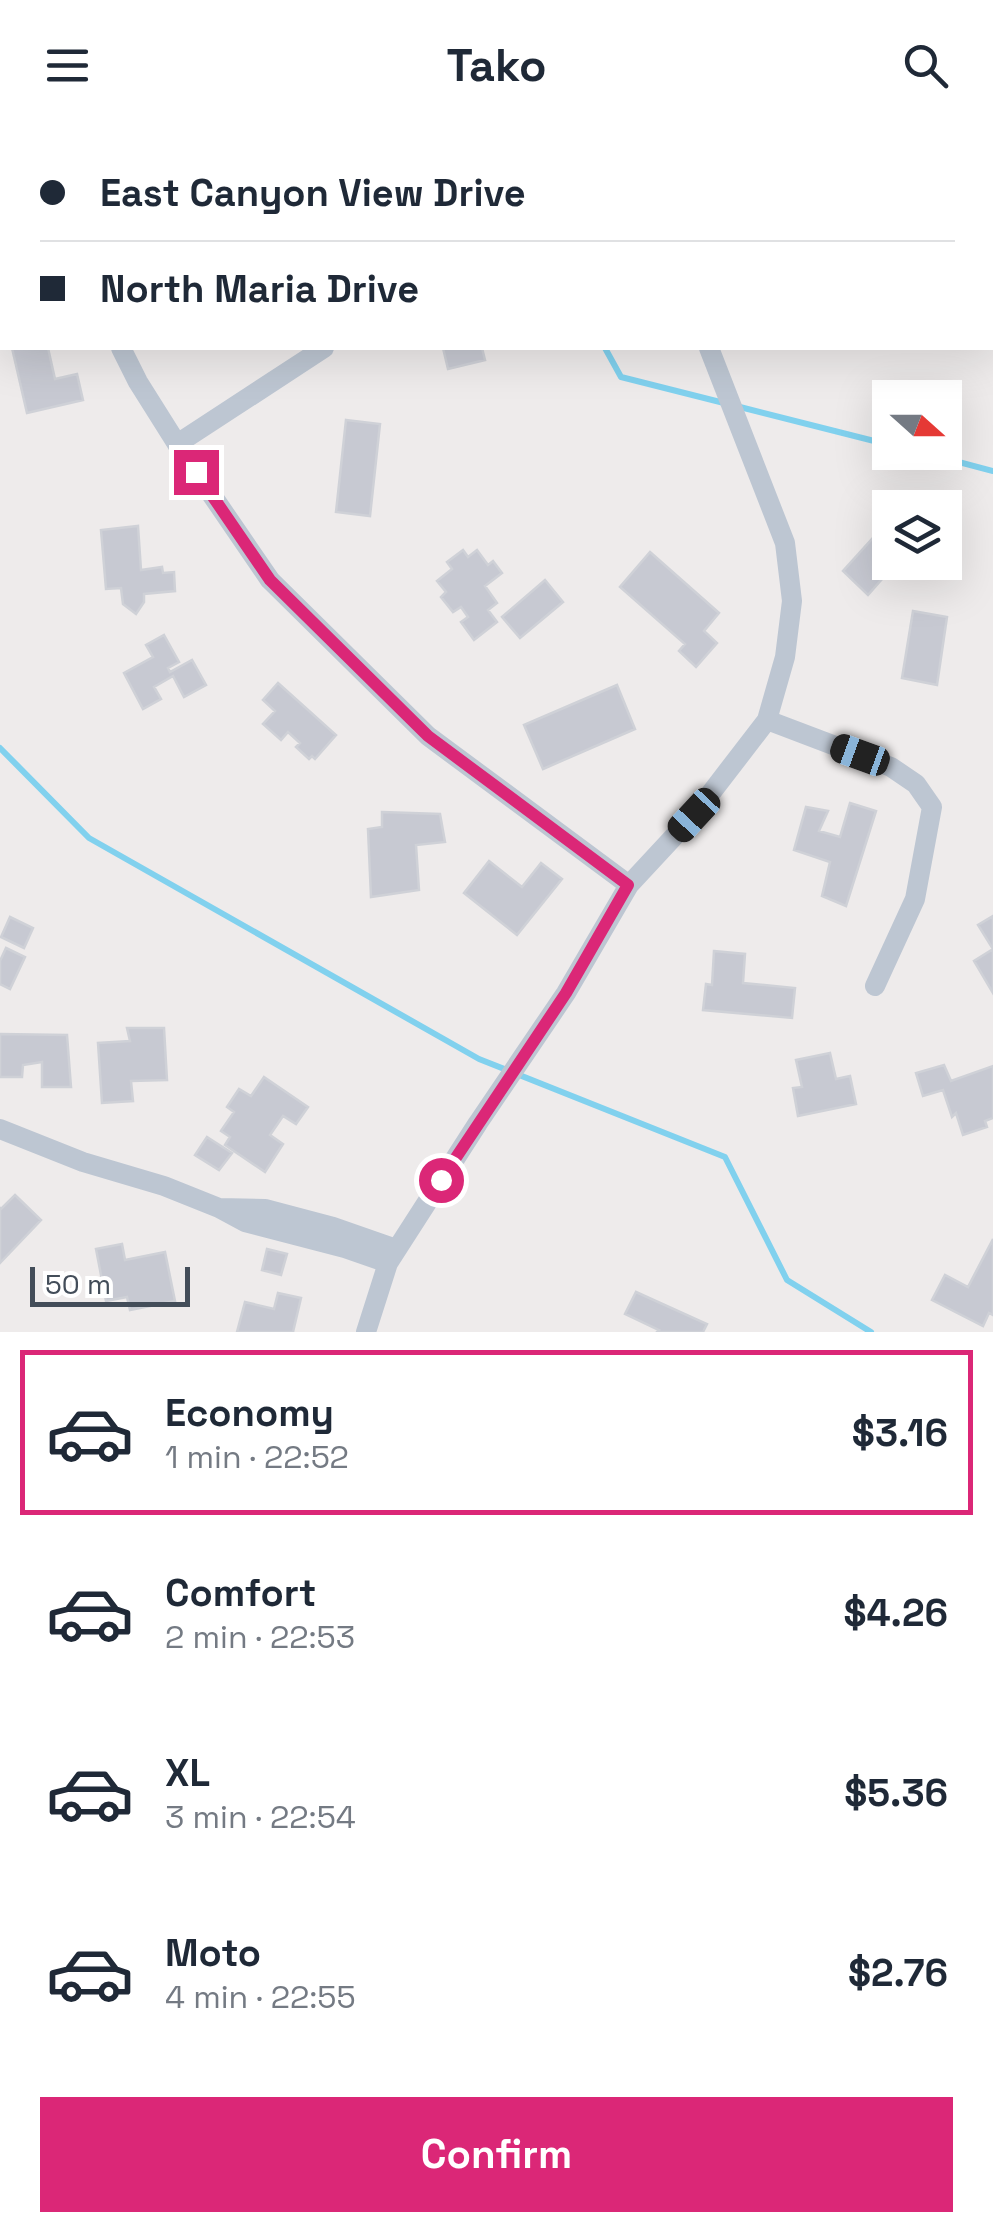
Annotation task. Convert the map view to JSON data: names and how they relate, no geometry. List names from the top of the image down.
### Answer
{
  "scale_bar": "50 m",
  "north": "right",
  "page": {
    "header": "Tako",
    "banner": ["East Canyon View Drive", "North Maria Drive"],
    "scale": "50 m",
    "list": [
      {
        "name": "Economy",
        "note": "1 min · 22:52",
        "value": "$3.16"
      },
      {
        "name": "Comfort",
        "note": "2 min · 22:53",
        "value": "$4.26"
      },
      {
        "name": "XL",
        "note": "3 min · 22:54",
        "value": "$5.36"
      },
      {
        "name": "Moto",
        "note": "4 min · 22:55",
        "value": "$2.76"
      }
    ],
    "buttons": "Confirm"
  }
}
